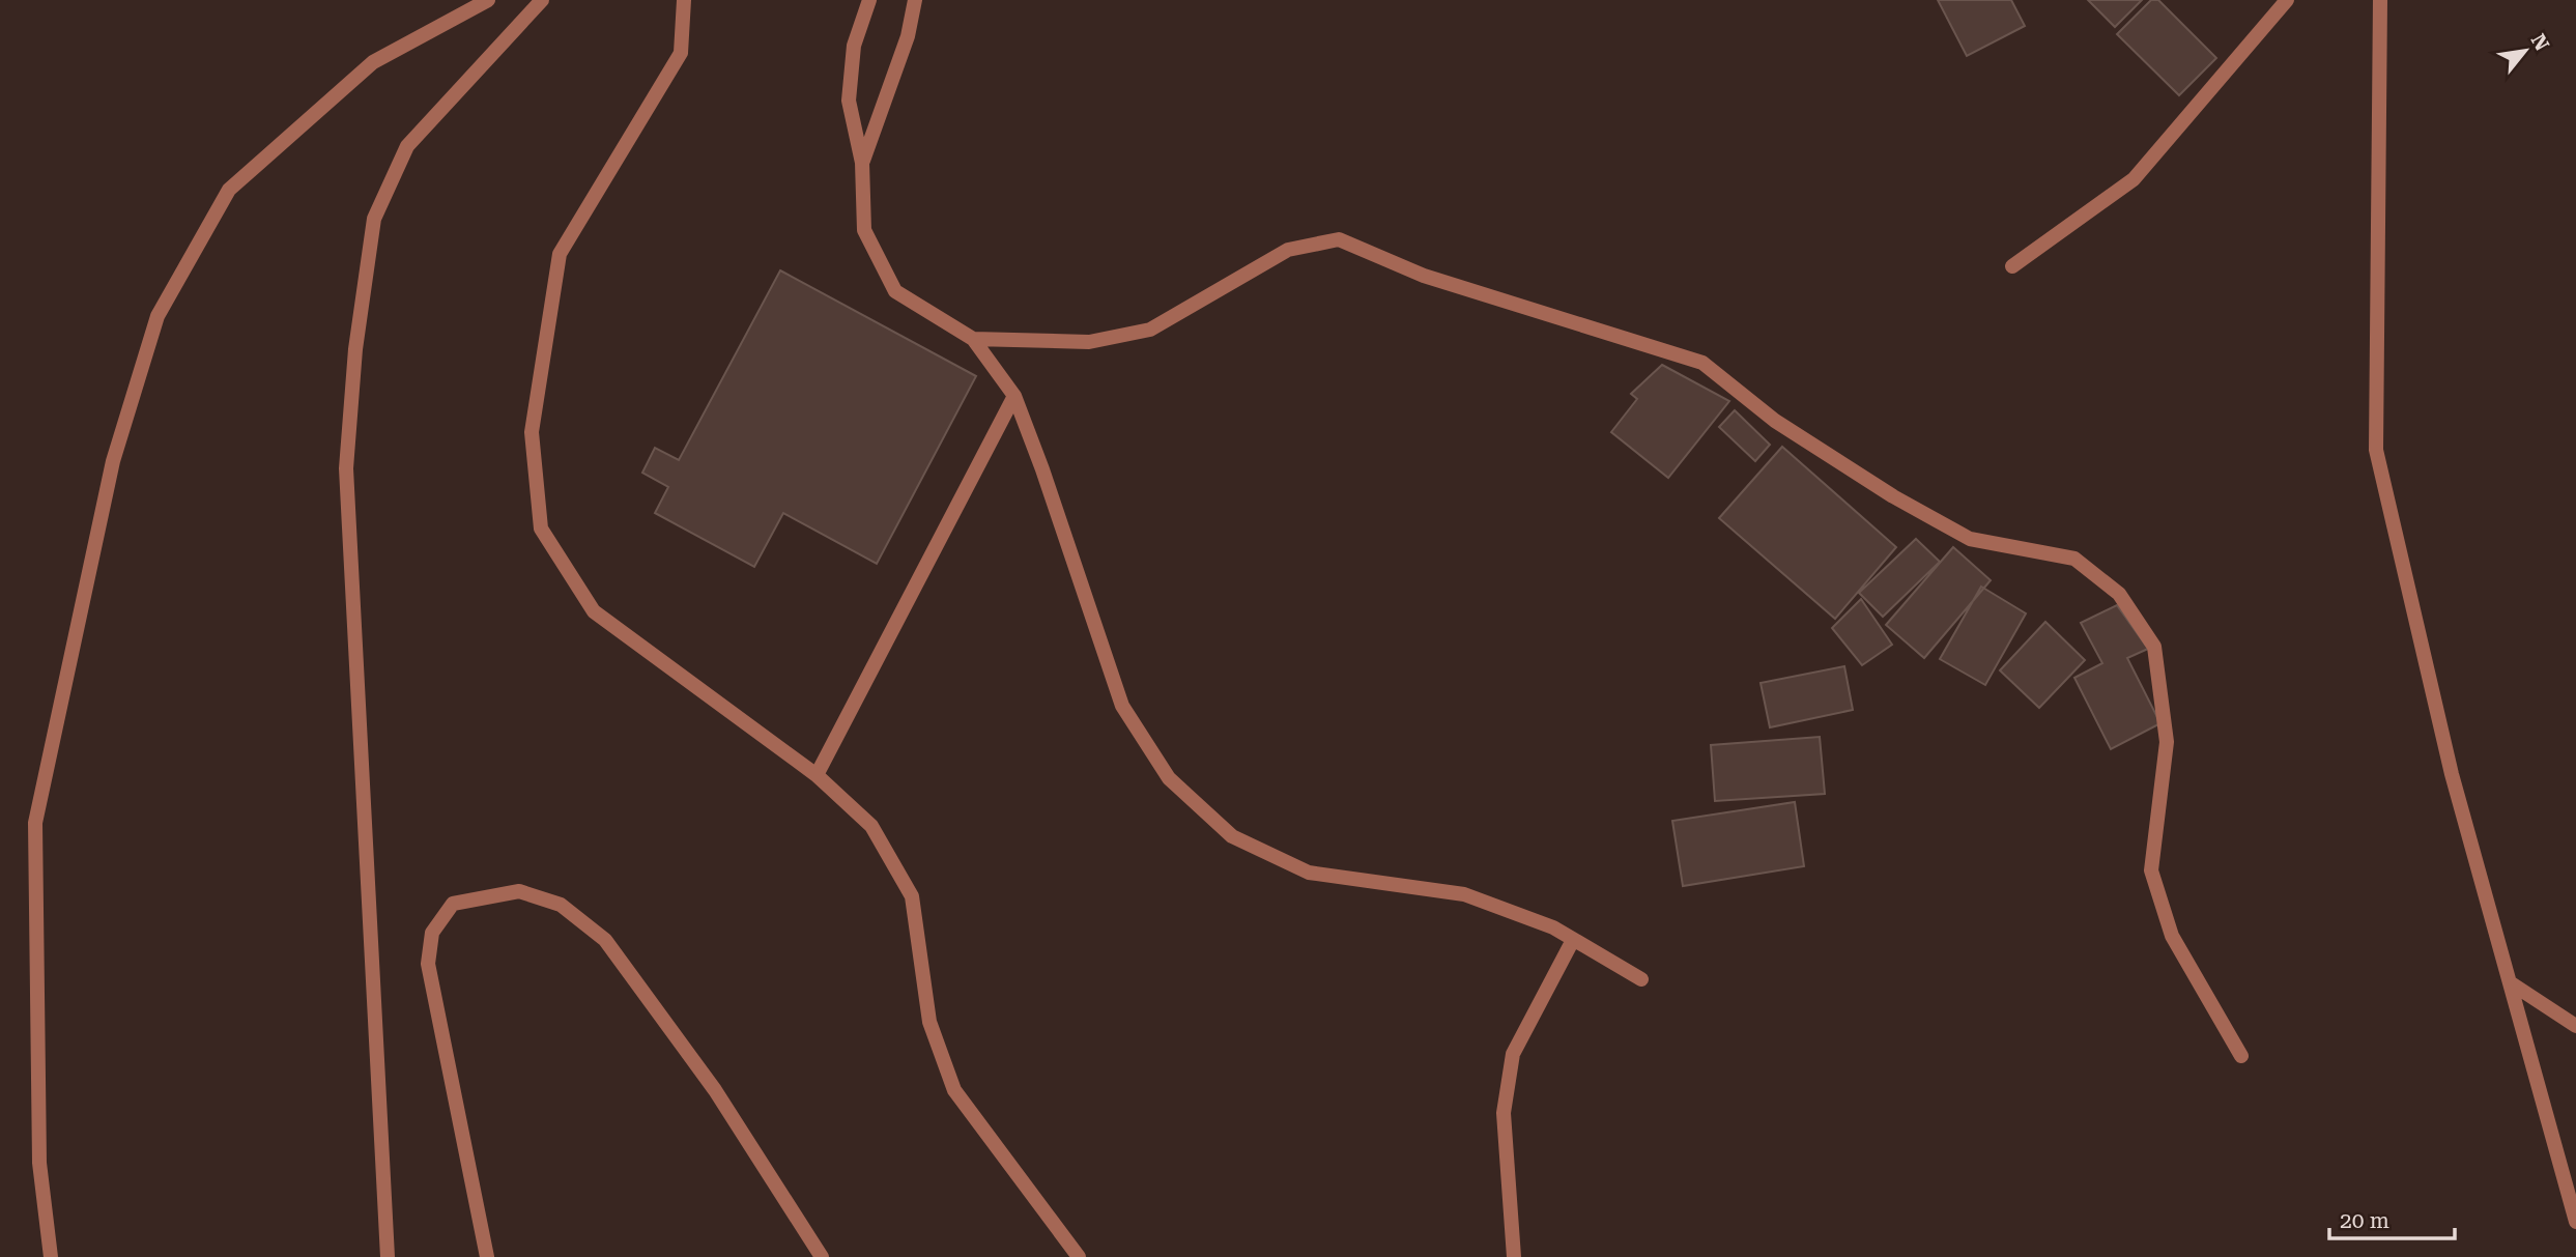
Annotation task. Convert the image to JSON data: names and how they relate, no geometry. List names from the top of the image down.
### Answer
{
  "scale_bar": "20 m",
  "north": "top right"
}
